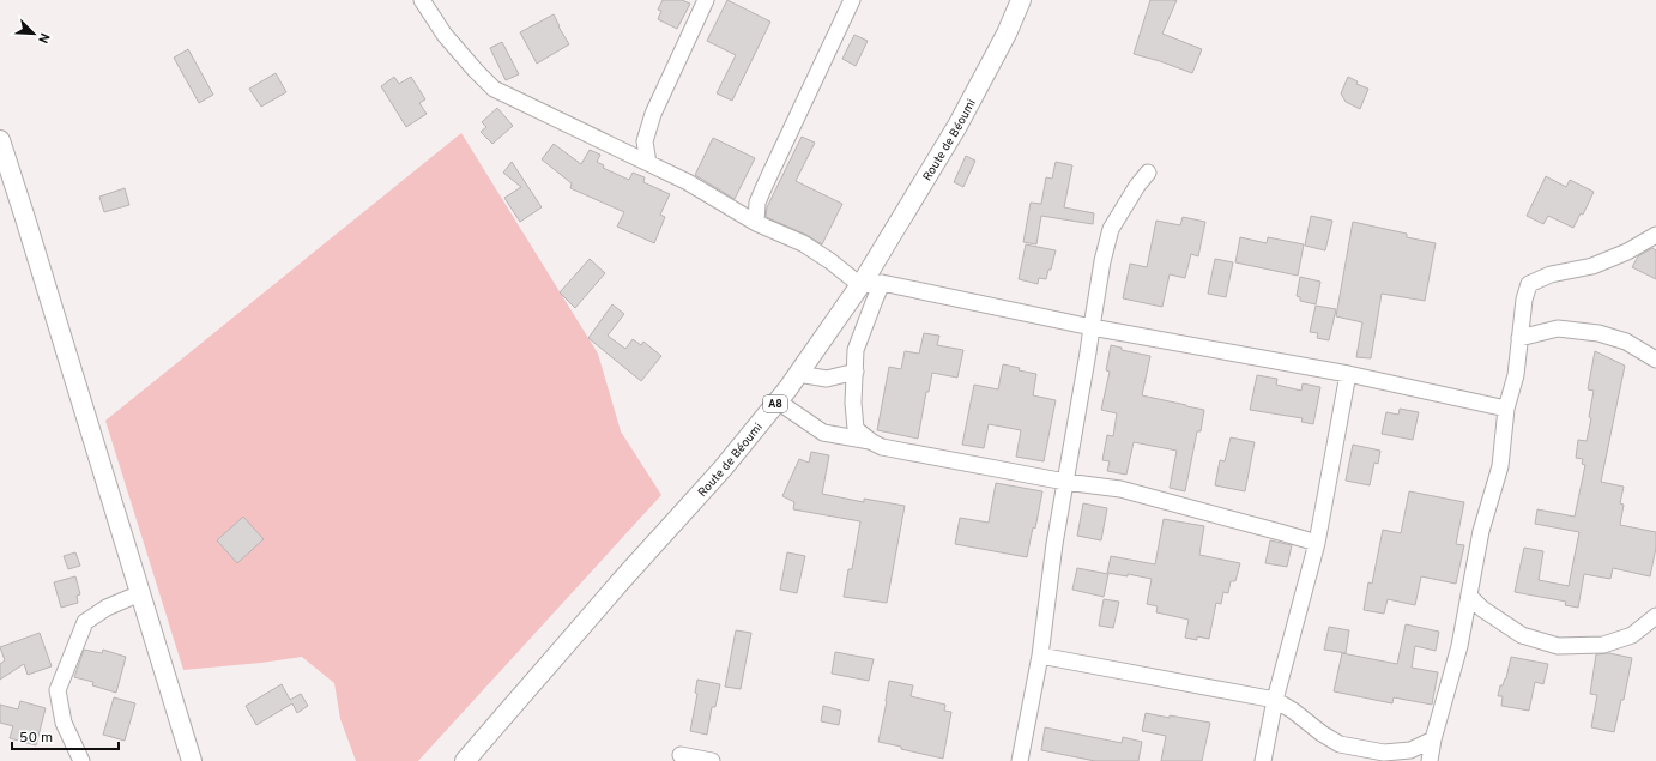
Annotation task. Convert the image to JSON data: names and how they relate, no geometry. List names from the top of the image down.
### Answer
{
  "streets": {
    "main road": ["Route de Béoumi", "A8"]
  },
  "scale_bar": "50 m",
  "north": "bottom right"
}
